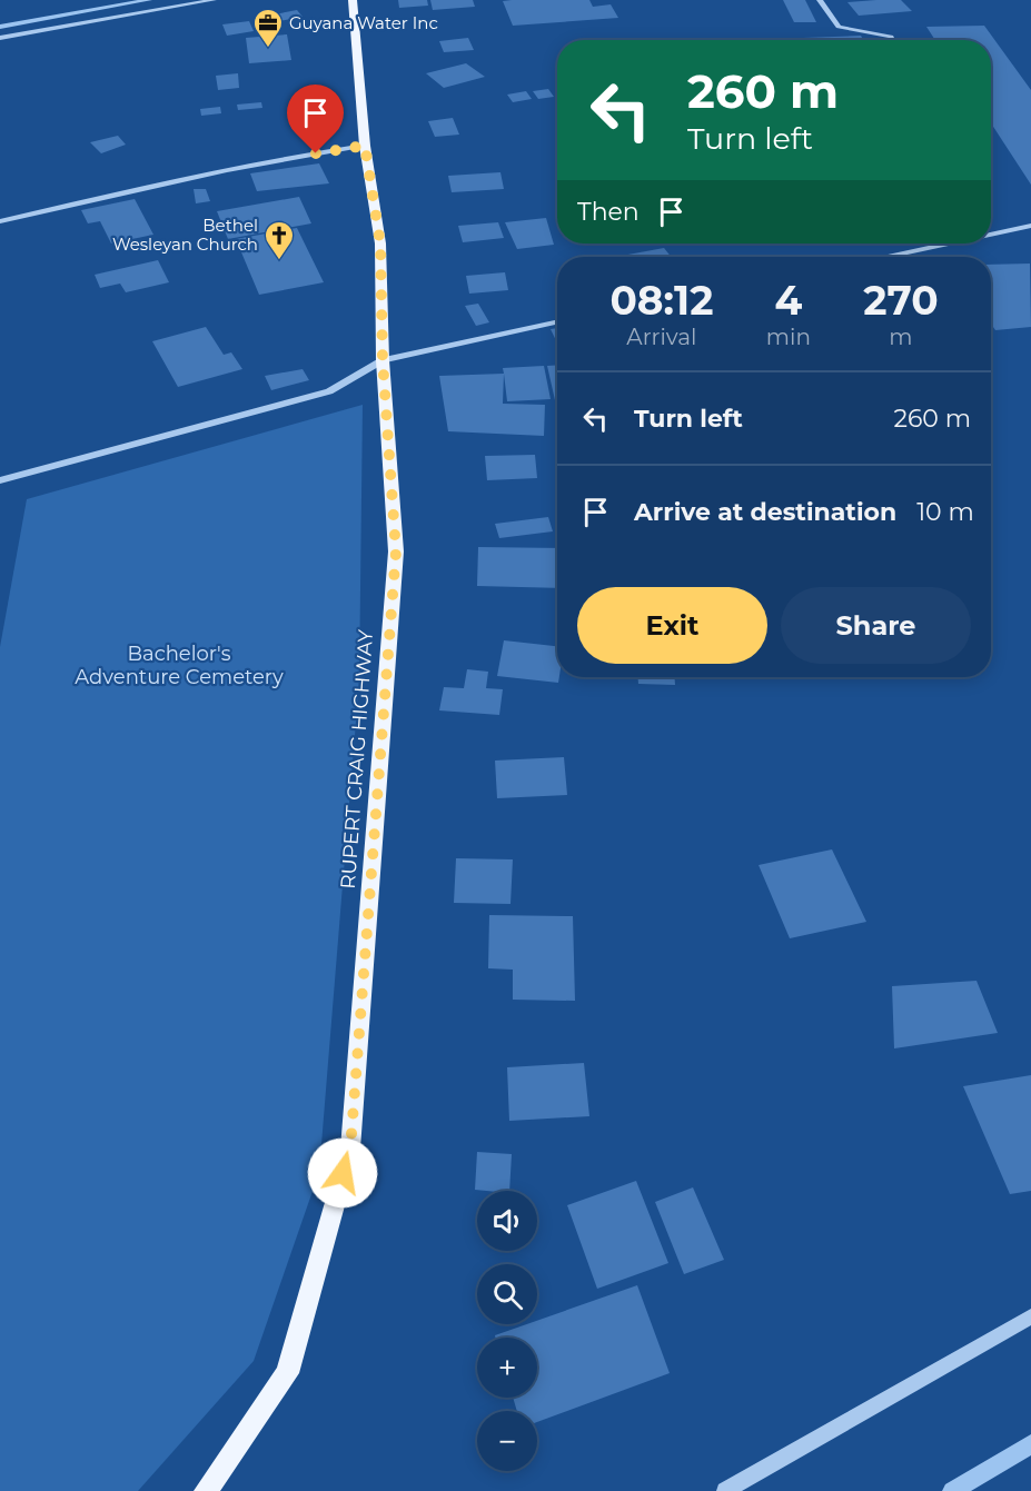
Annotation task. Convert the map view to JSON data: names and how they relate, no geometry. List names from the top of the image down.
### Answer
{
  "streets": {
    "main road": ["RUPERT CRAIG HIGHWAY"]
  },
  "parks": ["Bachelor's Adventure Cemetery"],
  "places": {
    "office": ["Guyana Water Inc"],
    "church": ["Bethel Wesleyan Church"]
  },
  "page": {
    "turn": ["260 m", "Turn left"],
    "then": "Then",
    "eta": [
      "08:12",
      "Arrival",
      "4",
      "min",
      "270",
      "m"
    ],
    "list": [
      {
        "name": "Turn left",
        "value": "260 m"
      },
      {
        "name": "Arrive at destination",
        "value": "10 m"
      }
    ],
    "buttons": ["Exit", "Share"],
    "map_buttons": ["+", "−"]
  }
}
